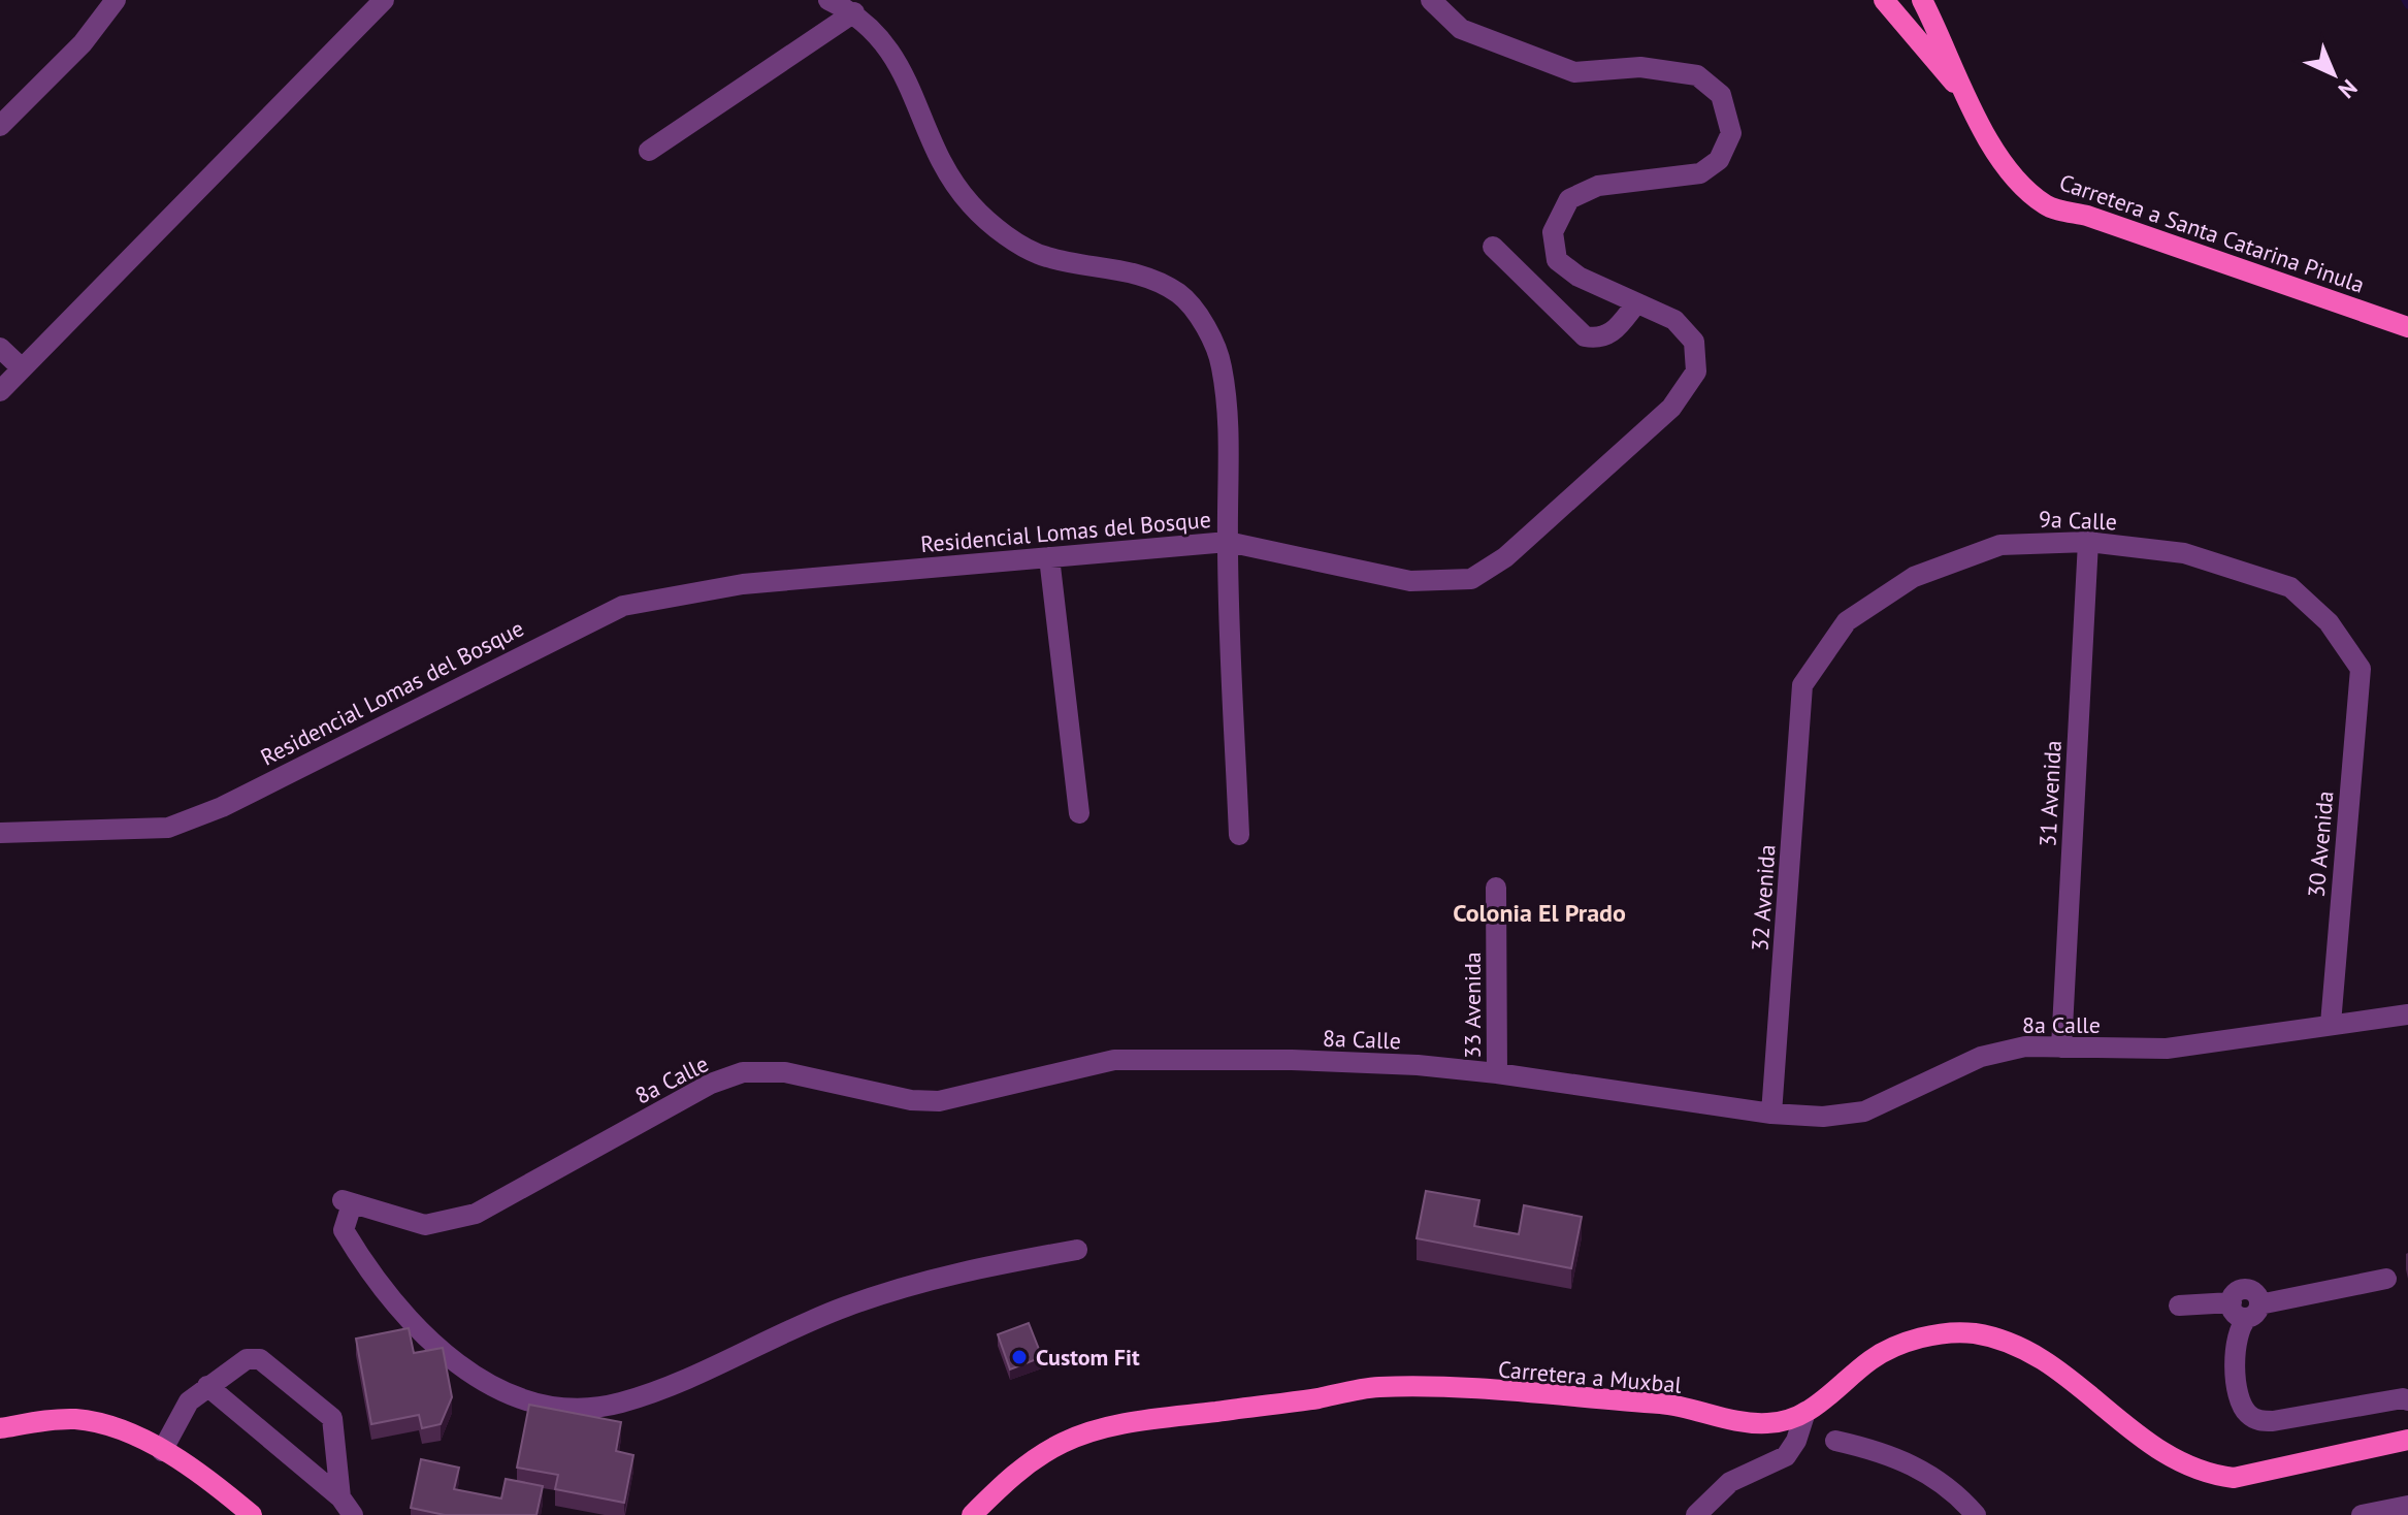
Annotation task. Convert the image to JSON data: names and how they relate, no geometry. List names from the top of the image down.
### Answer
{
  "streets": {
    "main road": ["Carretera a Santa Catarina Pinula", "Carretera a Muxbal"],
    "street": [
      "9a Calle",
      "Residencial Lomas del Bosque",
      "31 Avenida",
      "30 Avenida",
      "32 Avenida",
      "33 Avenida",
      "8a Calle"
    ]
  },
  "crossings": [
    ["9a Calle", "31 Avenida"],
    ["9a Calle", "30 Avenida"],
    ["9a Calle", "32 Avenida"],
    ["31 Avenida", "8a Calle"],
    ["30 Avenida", "8a Calle"],
    ["32 Avenida", "8a Calle"],
    ["33 Avenida", "8a Calle"]
  ],
  "districts": ["Colonia El Prado"],
  "places": ["Custom Fit"],
  "north": "bottom right"
}
